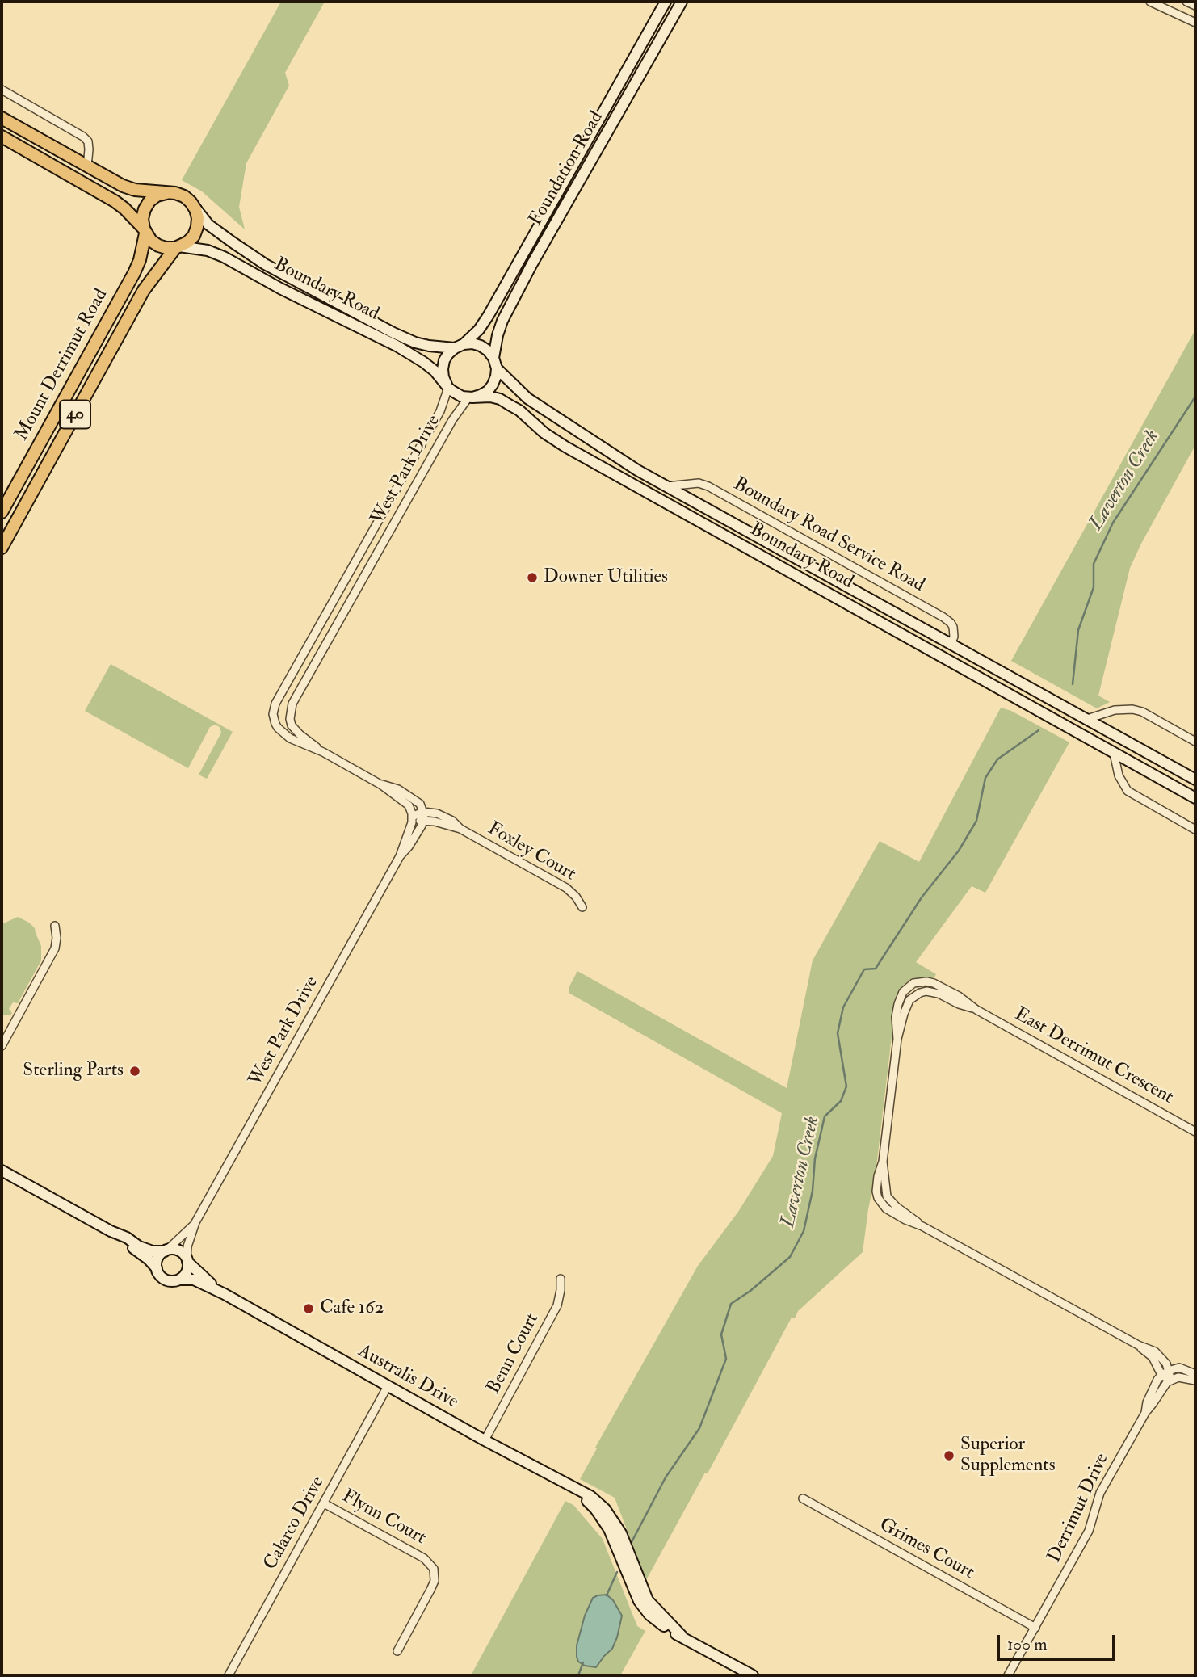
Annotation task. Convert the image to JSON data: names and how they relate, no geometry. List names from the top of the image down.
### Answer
{
  "streets": {
    "main road": [
      "Foundation Road",
      "Boundary Road",
      "Mount Derrimut Road",
      "40",
      "Australis Drive"
    ],
    "street": [
      "West Park Drive",
      "Boundary Road Service Road",
      "Foxley Court",
      "East Derrimut Crescent",
      "Benn Court",
      "Derrimut Drive",
      "Flynn Court",
      "Calarco Drive",
      "Grimes Court"
    ]
  },
  "crossings": [
    ["Foundation Road", "Boundary Road"],
    ["Foundation Road", "West Park Drive"],
    ["Boundary Road", "Mount Derrimut Road"],
    ["Boundary Road", "40"],
    ["Boundary Road", "West Park Drive"],
    ["Boundary Road", "Boundary Road Service Road"],
    ["Mount Derrimut Road", "40"],
    ["West Park Drive", "Foxley Court"],
    ["West Park Drive", "Australis Drive"],
    ["East Derrimut Crescent", "Derrimut Drive"],
    ["Benn Court", "Australis Drive"],
    ["Australis Drive", "Calarco Drive"],
    ["Derrimut Drive", "Grimes Court"],
    ["Flynn Court", "Calarco Drive"]
  ],
  "water": ["Laverton Creek"],
  "places": [
    "Downer Utilities",
    "Sterling Parts",
    "Cafe 162",
    "Superior Supplements"
  ],
  "scale_bar": "100 m"
}
